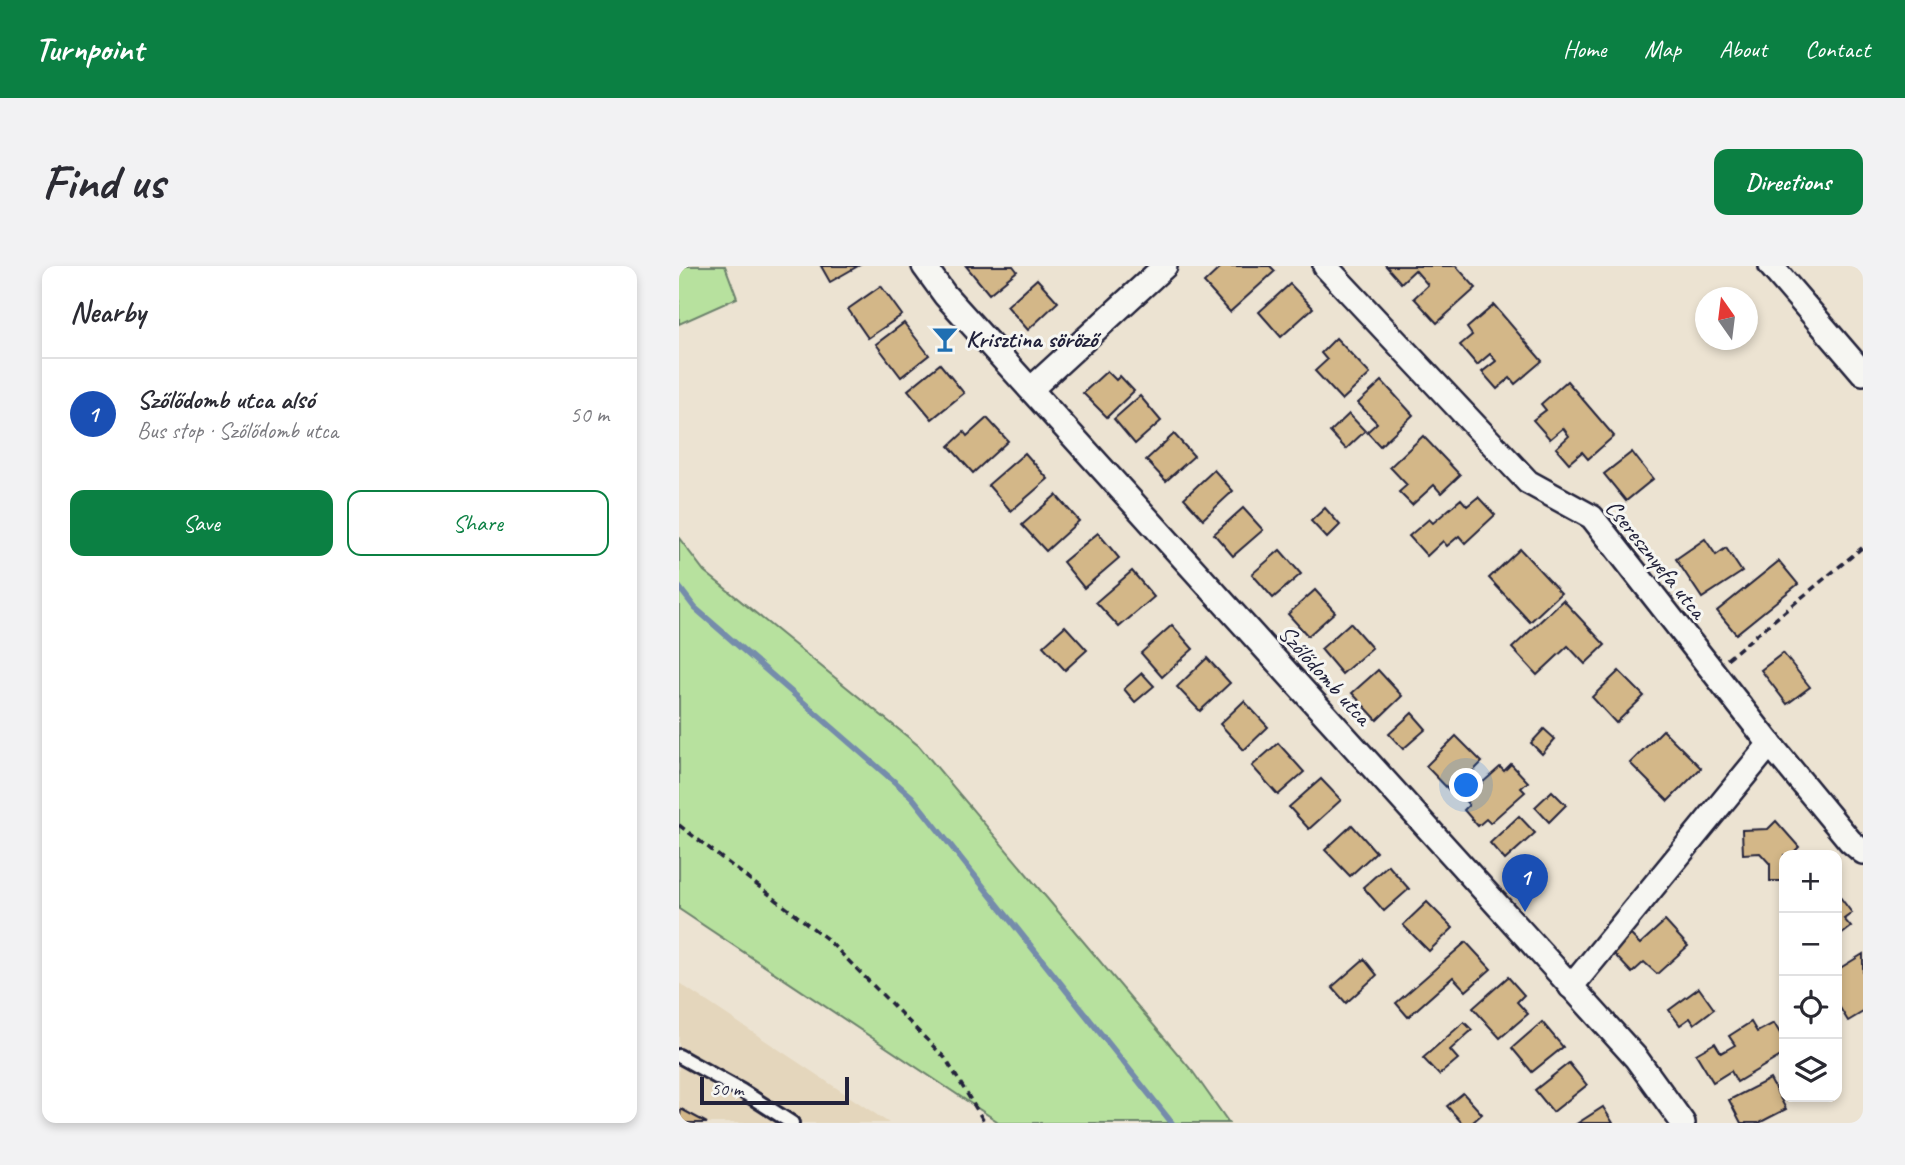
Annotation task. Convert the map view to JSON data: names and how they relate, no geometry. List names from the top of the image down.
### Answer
{
  "streets": {
    "street": ["Cseresznyefa utca", "Szőlődomb utca"]
  },
  "places": {
    "bar": ["Krisztina söröző"]
  },
  "scale_bar": "50 m",
  "north": "top",
  "page": {
    "header": "Turnpoint",
    "nav": [
      "Home",
      "Map",
      "About",
      "Contact"
    ],
    "buttons": [
      "Directions",
      ["Save", "Share"]
    ],
    "title": "Find us",
    "heading": "Nearby",
    "list": [
      {
        "mark": "1",
        "name": "Szőlődomb utca alsó",
        "note": "Bus stop · Szőlődomb utca",
        "value": "50 m"
      }
    ],
    "map_buttons": ["+", "−"],
    "pins": "1",
    "scale": "50 m"
  }
}
